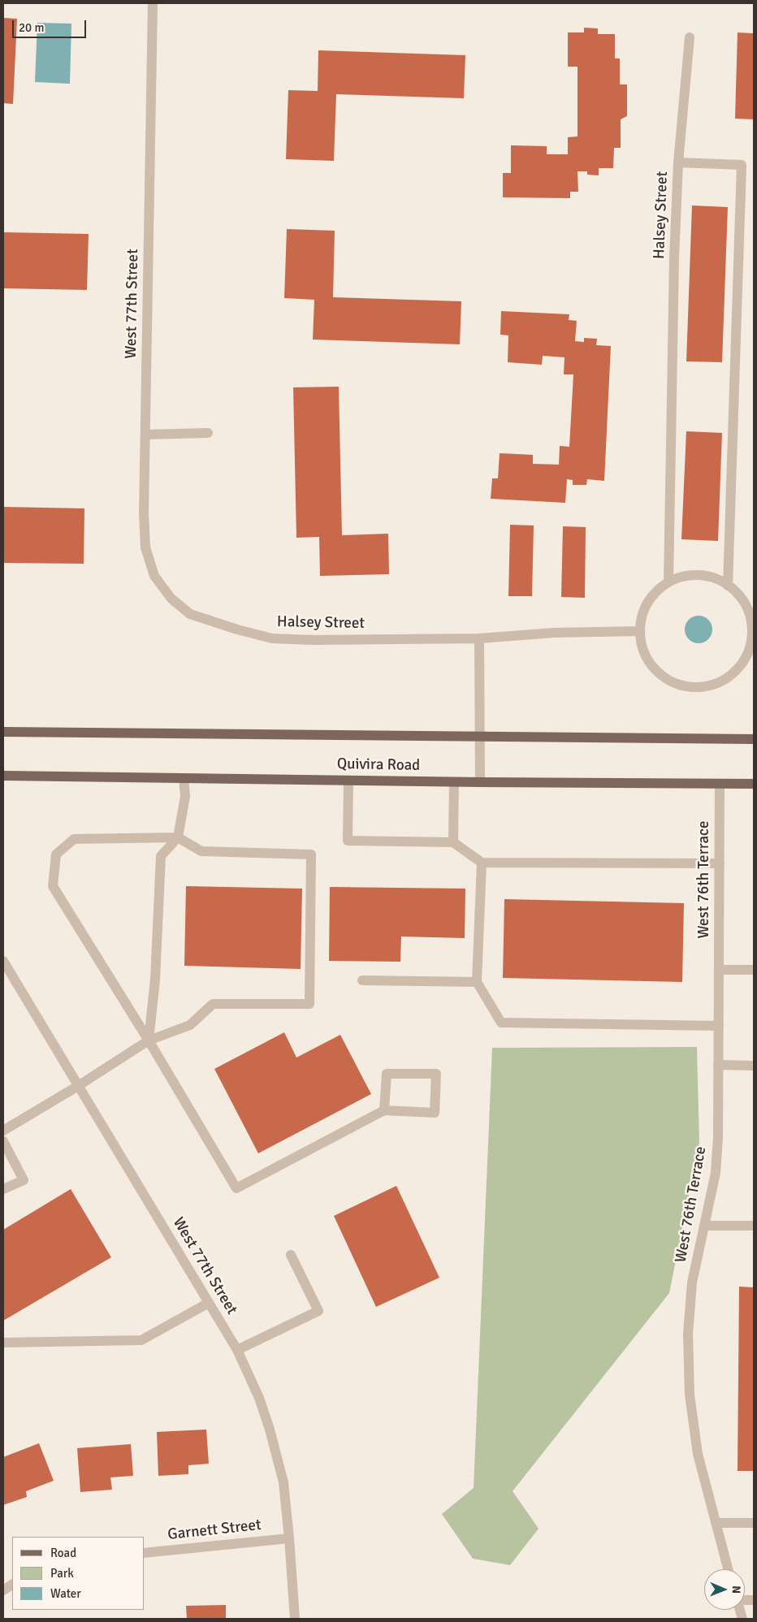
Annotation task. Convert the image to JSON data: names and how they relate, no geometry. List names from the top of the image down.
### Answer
{
  "streets": {
    "main road": ["Quivira Road"],
    "street": [
      "Halsey Street",
      "West 77th Street",
      "West 76th Terrace",
      "Garnett Street"
    ]
  },
  "crossings": [
    ["Halsey Street", "West 77th Street"],
    ["West 77th Street", "Garnett Street"],
    ["Quivira Road", "West 76th Terrace"]
  ],
  "legend": ["Road", "Park", "Water"],
  "scale_bar": "20 m",
  "north": "right"
}
